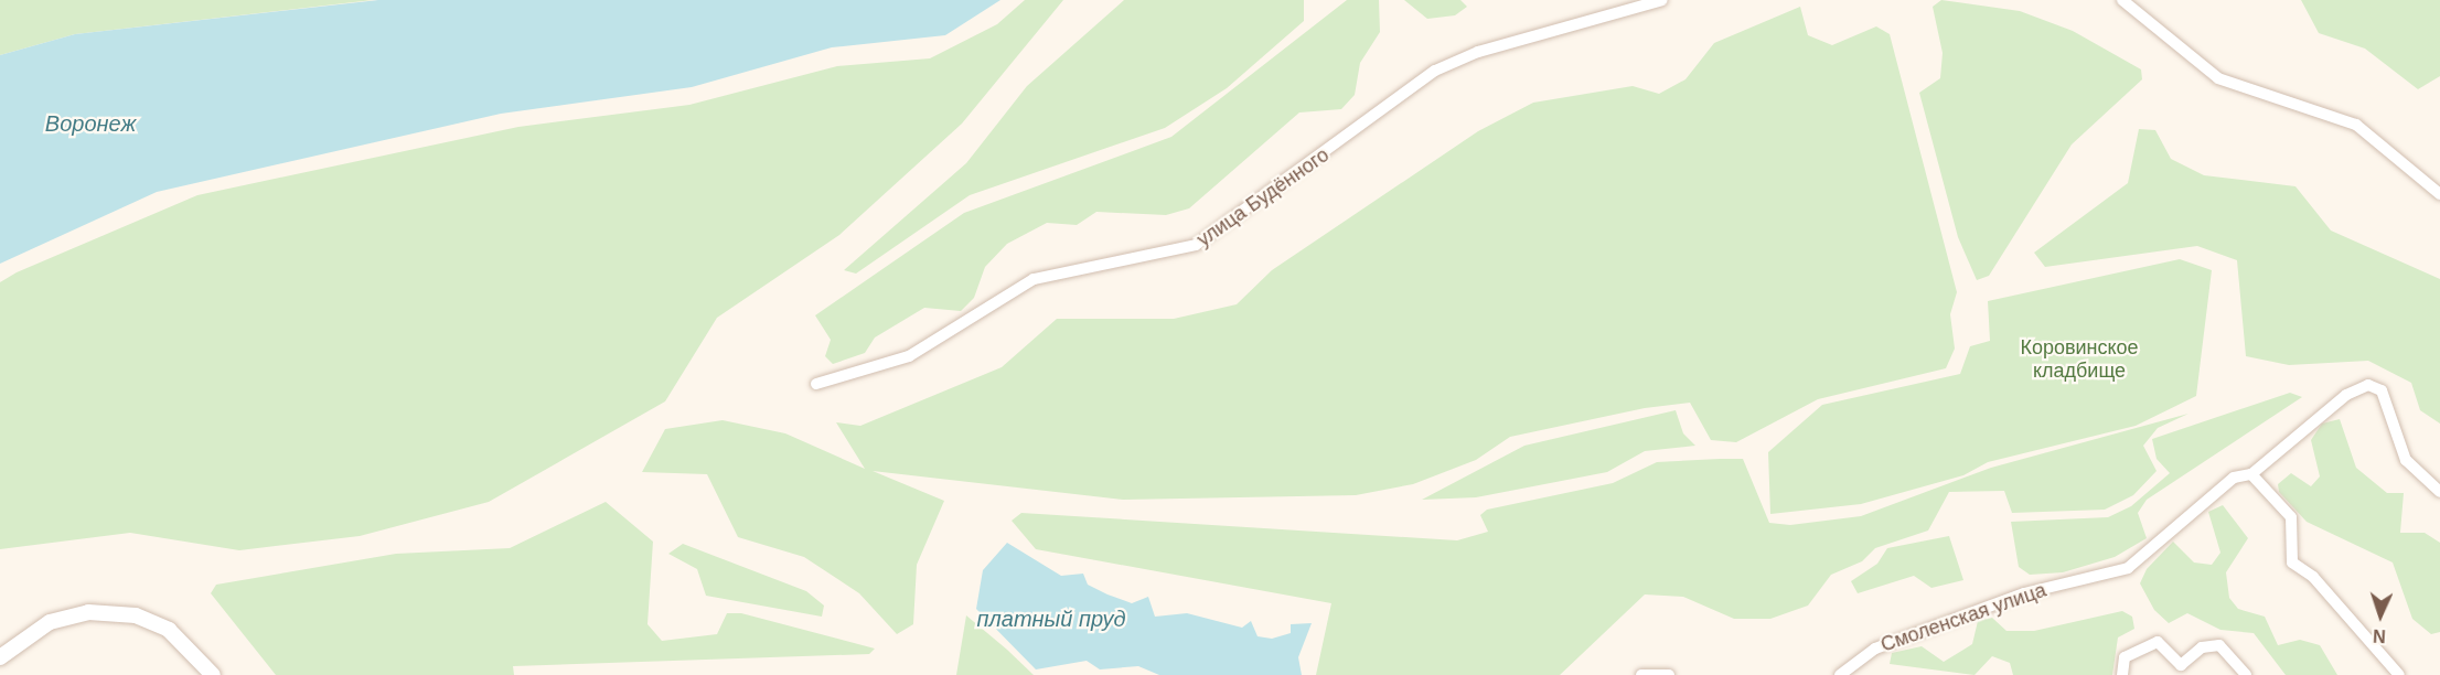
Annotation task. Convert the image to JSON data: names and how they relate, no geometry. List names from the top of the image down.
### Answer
{
  "streets": {
    "street": ["улица Будённого", "Смоленская улица"]
  },
  "water": ["Воронеж", "платный пруд"],
  "parks": ["Коровинское кладбище"],
  "north": "bottom"
}
